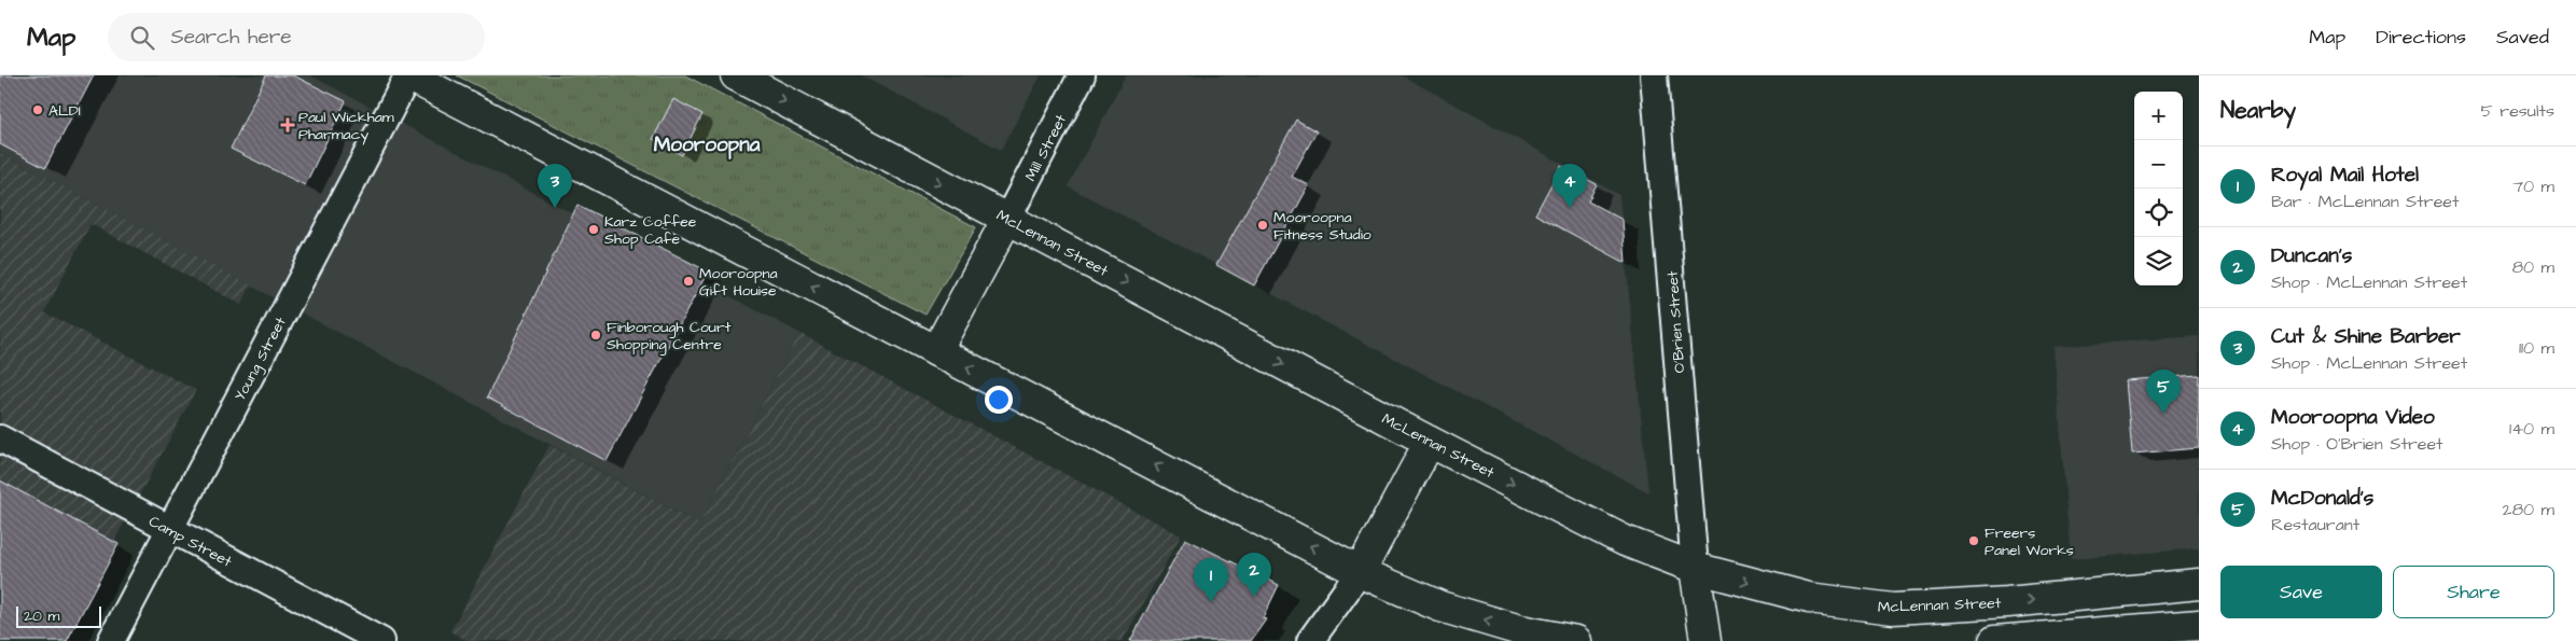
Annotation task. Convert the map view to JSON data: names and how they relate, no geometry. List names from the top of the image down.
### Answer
{
  "streets": {
    "highway": ["McLennan Street"],
    "street": [
      "Mill Street",
      "O'Brien Street",
      "Young Street",
      "Camp Street"
    ]
  },
  "crossings": [
    ["Mill Street", "McLennan Street"],
    ["McLennan Street", "O'Brien Street"],
    ["Young Street", "Camp Street"]
  ],
  "districts": ["Mooroopna"],
  "places": {
    "other": [
      "ALDI",
      "Mooroopna Fitness Studio",
      "Karz Coffee Shop Cafe",
      "Mooroopna Gift Houise",
      "Finborough Court Shopping Centre",
      "Freers Panel Works"
    ],
    "health": ["Paul Wickham Pharmacy"]
  },
  "scale_bar": "20 m",
  "page": {
    "header": "Map",
    "search": "Search here",
    "nav": ["Map", "Directions", "Saved"],
    "heading": ["Nearby", "5 results"],
    "map_buttons": ["+", "−"],
    "list": [
      {
        "mark": "1",
        "name": "Royal Mail Hotel",
        "note": "Bar · McLennan Street",
        "value": "70 m"
      },
      {
        "mark": "2",
        "name": "Duncan's",
        "note": "Shop · McLennan Street",
        "value": "80 m"
      },
      {
        "mark": "3",
        "name": "Cut & Shine Barber",
        "note": "Shop · McLennan Street",
        "value": "110 m"
      },
      {
        "mark": "4",
        "name": "Mooroopna Video",
        "note": "Shop · O'Brien Street",
        "value": "140 m"
      },
      {
        "mark": "5",
        "name": "McDonald's",
        "note": "Restaurant",
        "value": "280 m"
      }
    ],
    "pins": [
      "3",
      "4",
      "5",
      "2",
      "1"
    ],
    "buttons": ["Save", "Share"],
    "scale": "20 m"
  }
}
